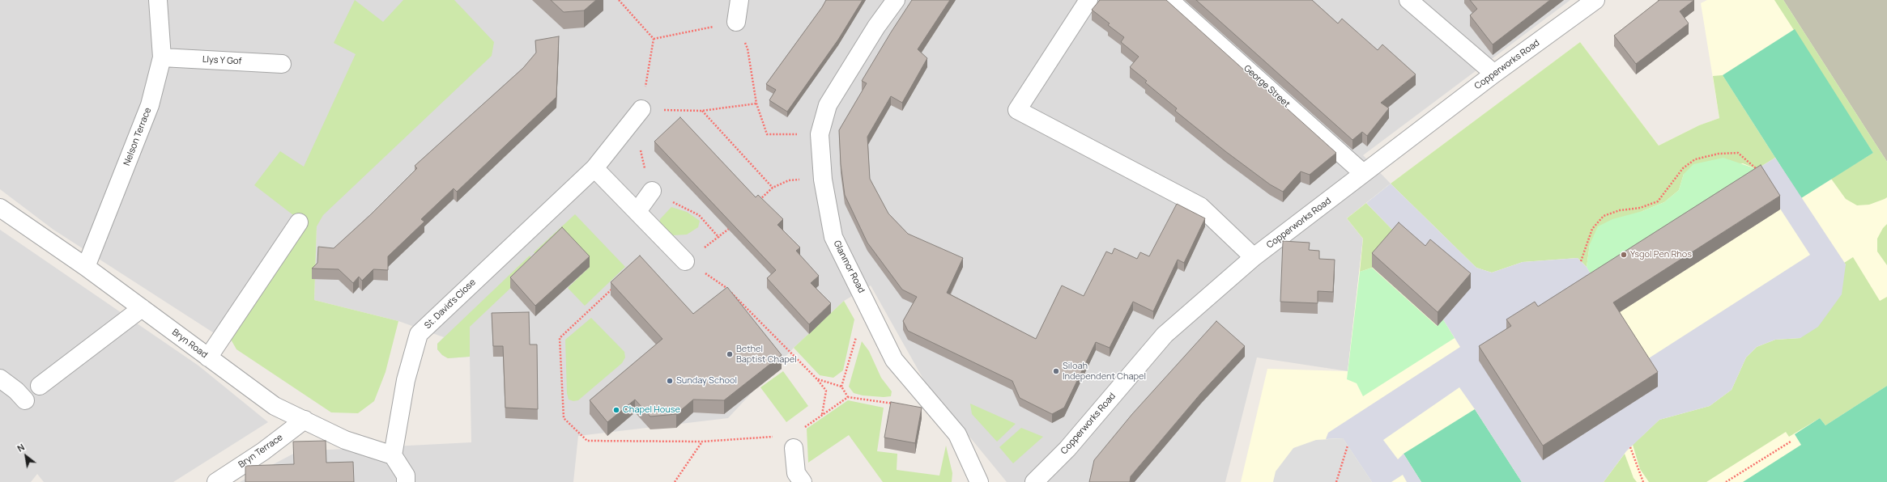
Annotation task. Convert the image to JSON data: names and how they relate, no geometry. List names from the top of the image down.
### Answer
{
  "streets": {
    "street": [
      "Llys Y Gof",
      "Copperworks Road",
      "George Street",
      "Nelson Terrace",
      "Glanmor Road",
      "St. David's Close",
      "Bryn Road",
      "Bryn Terrace"
    ]
  },
  "crossings": [
    ["Llys Y Gof", "Nelson Terrace"],
    ["Copperworks Road", "George Street"],
    ["Nelson Terrace", "Bryn Road"],
    ["St. David's Close", "Bryn Road"],
    ["Bryn Road", "Bryn Terrace"]
  ],
  "places": [
    "Ysgol Pen Rhos",
    "Bethel Baptist Chapel",
    "Siloah Independent Chapel",
    "Sunday School",
    "Chapel House"
  ],
  "north": "top left"
}
